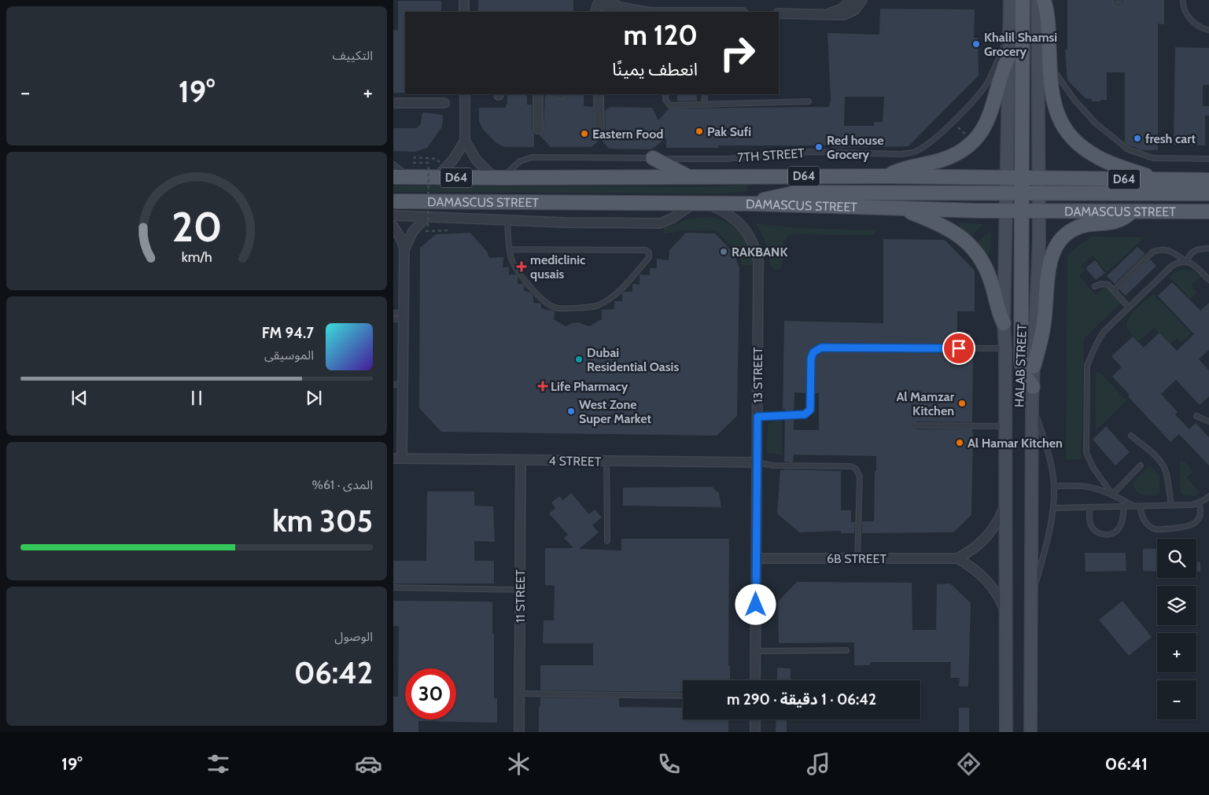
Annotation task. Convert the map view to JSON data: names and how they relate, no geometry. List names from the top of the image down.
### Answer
{
  "streets": {
    "main road": ["D64", "DAMASCUS STREET"],
    "street": [
      "HALAB STREET",
      "13 STREET",
      "4 STREET",
      "6B STREET",
      "11 STREET"
    ],
    "lane": ["7TH STREET"]
  },
  "crossings": [
    ["7TH STREET", "DAMASCUS STREET"],
    ["7TH STREET", "HALAB STREET"],
    ["DAMASCUS STREET", "HALAB STREET"],
    ["DAMASCUS STREET", "13 STREET"],
    ["13 STREET", "4 STREET"],
    ["13 STREET", "6B STREET"],
    ["4 STREET", "11 STREET"]
  ],
  "places": {
    "other": [
      "Khalil Shamsi Grocery",
      "Pak Sufi",
      "Eastern Food",
      "fresh cart",
      "Red house Grocery",
      "RAKBANK",
      "Dubai Residential Oasis",
      "Al Mamzar Kitchen",
      "West Zone Super Market",
      "Al Hamar Kitchen"
    ],
    "health": ["mediclinic qusais", "Life Pharmacy"]
  },
  "page": {
    "tile": [
      "التكييف",
      ["المدى · 61%", "305 km"],
      ["الوصول", "06:42"]
    ],
    "turn": ["120 m", "انعطف يمينًا"],
    "heat": ["−", "19°", "+"],
    "song": ["94.7 FM", "الموسيقى"],
    "map_buttons": ["+", "−"],
    "limit": "30",
    "trip": "06:42 · 1 دقيقة · 290 m",
    "tabs": ["06:41", "19°"],
    "gauge": ["20", "km/h"]
  }
}
